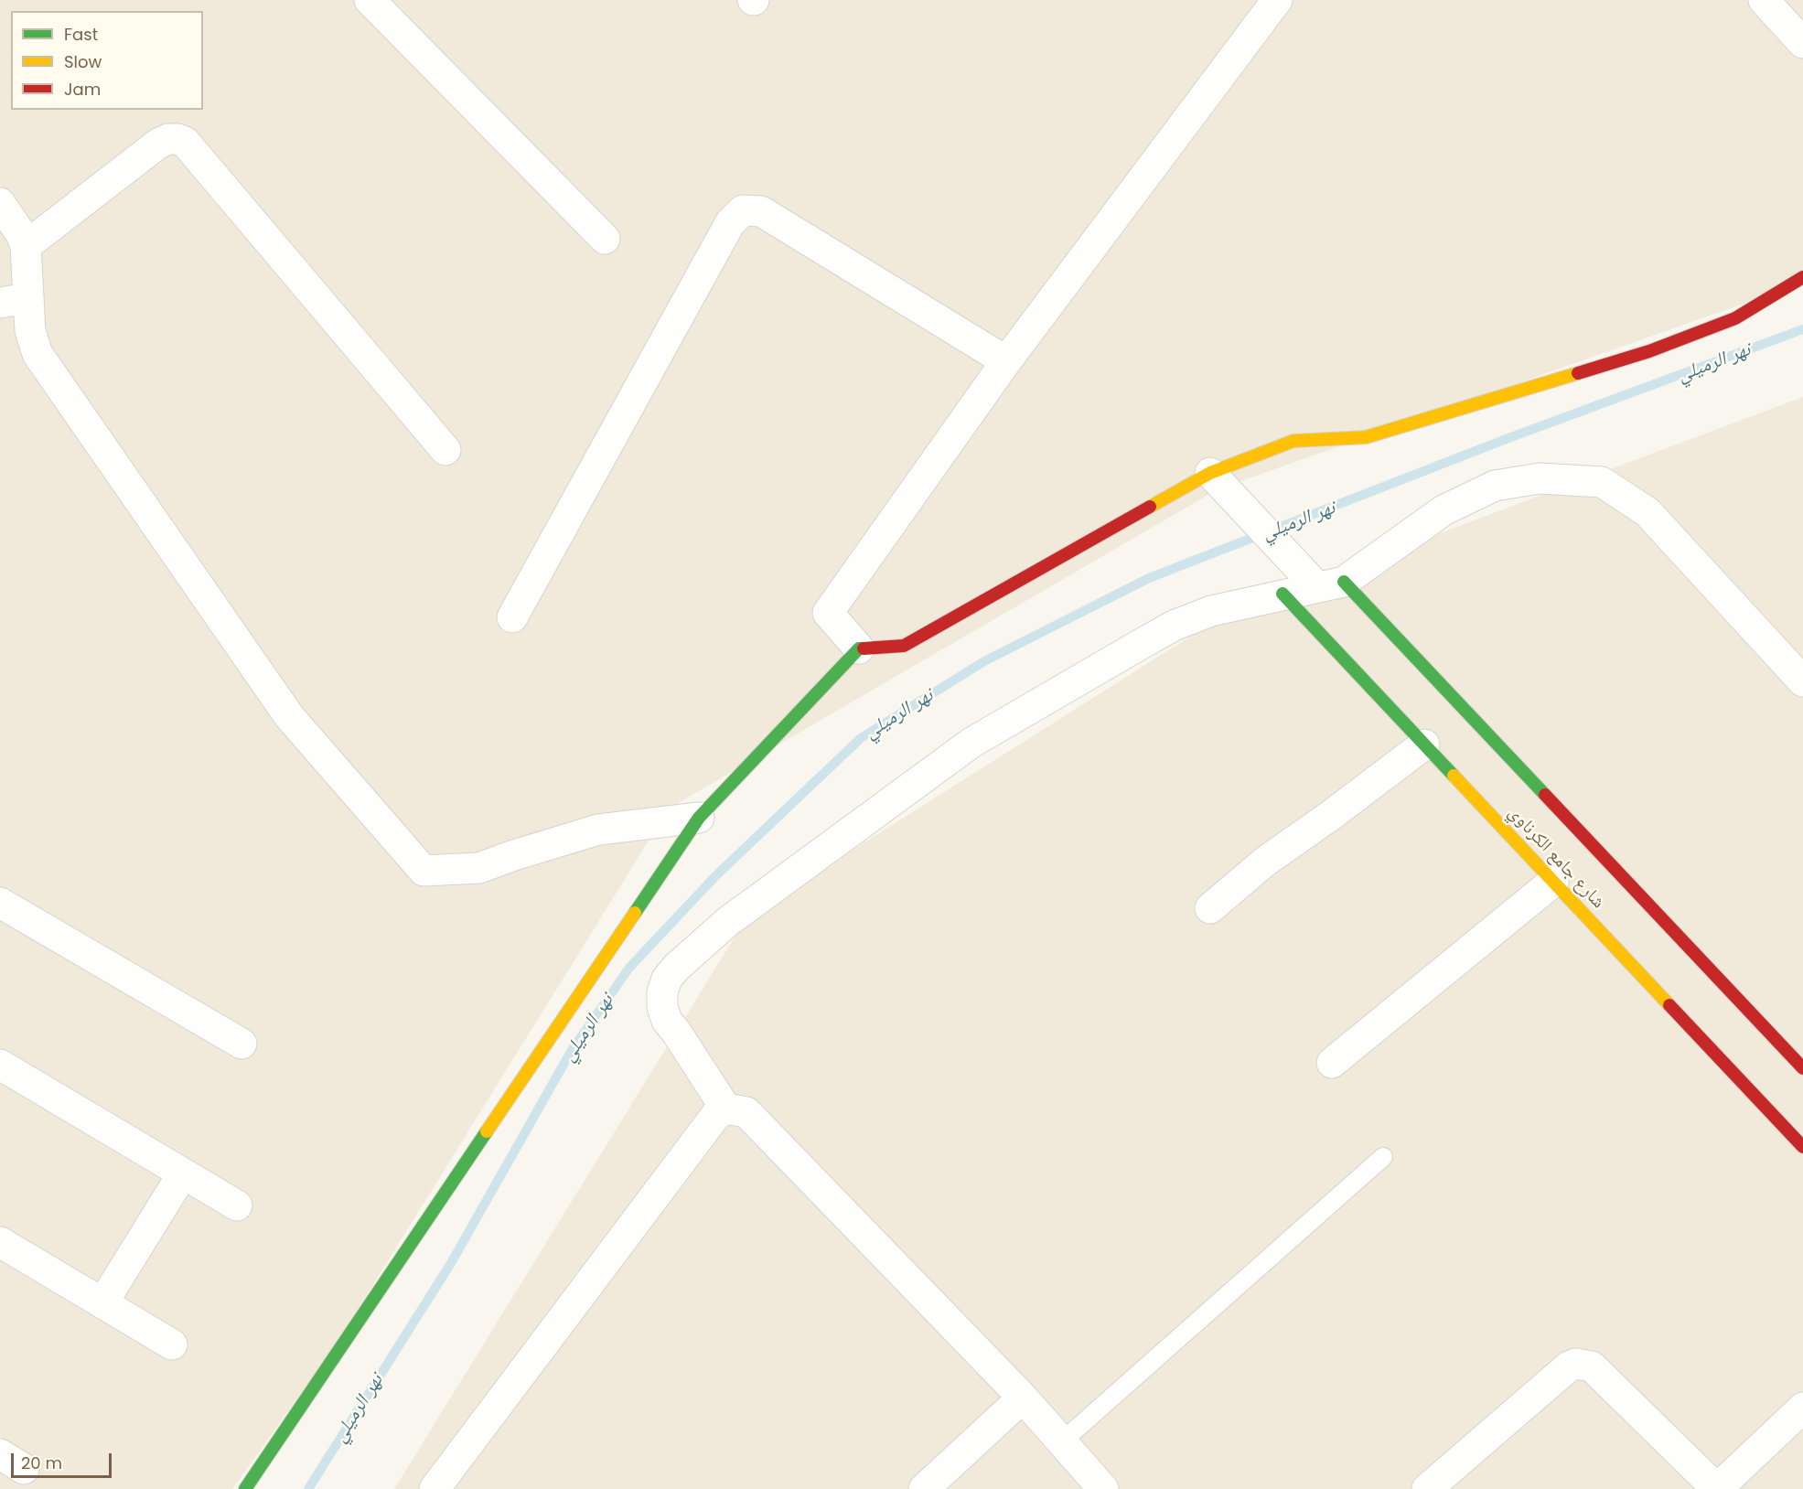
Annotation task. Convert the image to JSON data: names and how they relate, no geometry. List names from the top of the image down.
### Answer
{
  "streets": {
    "street": ["شارع جامع الكرناوي"]
  },
  "water": ["نهر الرميلي"],
  "legend": ["Fast", "Slow", "Jam"],
  "scale_bar": "20 m"
}
